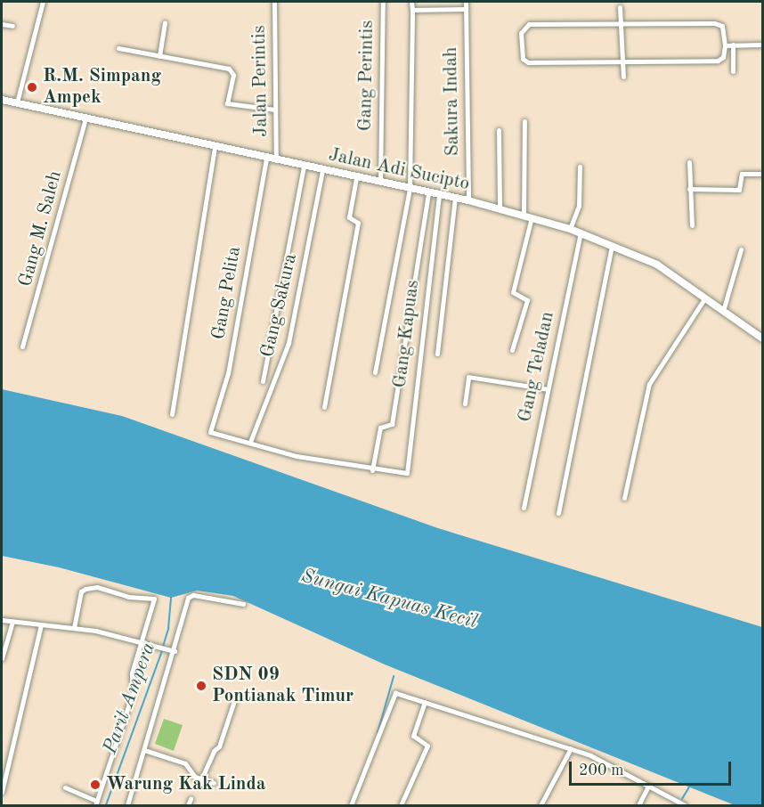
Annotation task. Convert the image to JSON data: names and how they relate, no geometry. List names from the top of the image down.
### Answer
{
  "streets": {
    "main road": ["Jalan Adi Sucipto"],
    "street": [
      "Gang Perintis",
      "Jalan Perintis",
      "Sakura Indah",
      "Gang M. Saleh",
      "Gang Pelita",
      "Gang Sakura",
      "Gang Kapuas",
      "Gang Teladan"
    ]
  },
  "crossings": [
    ["Gang Perintis", "Jalan Adi Sucipto"],
    ["Jalan Perintis", "Jalan Adi Sucipto"],
    ["Sakura Indah", "Jalan Adi Sucipto"],
    ["Jalan Adi Sucipto", "Gang M. Saleh"],
    ["Jalan Adi Sucipto", "Gang Pelita"],
    ["Jalan Adi Sucipto", "Gang Sakura"],
    ["Jalan Adi Sucipto", "Gang Kapuas"],
    ["Jalan Adi Sucipto", "Gang Teladan"],
    ["Gang Pelita", "Gang Sakura"]
  ],
  "water": ["Sungai Kapuas Kecil", "Parit Ampera"],
  "places": ["R.M. Simpang Ampek", "SDN 09 Pontianak Timur", "Warung Kak Linda"],
  "scale_bar": "200 m"
}
